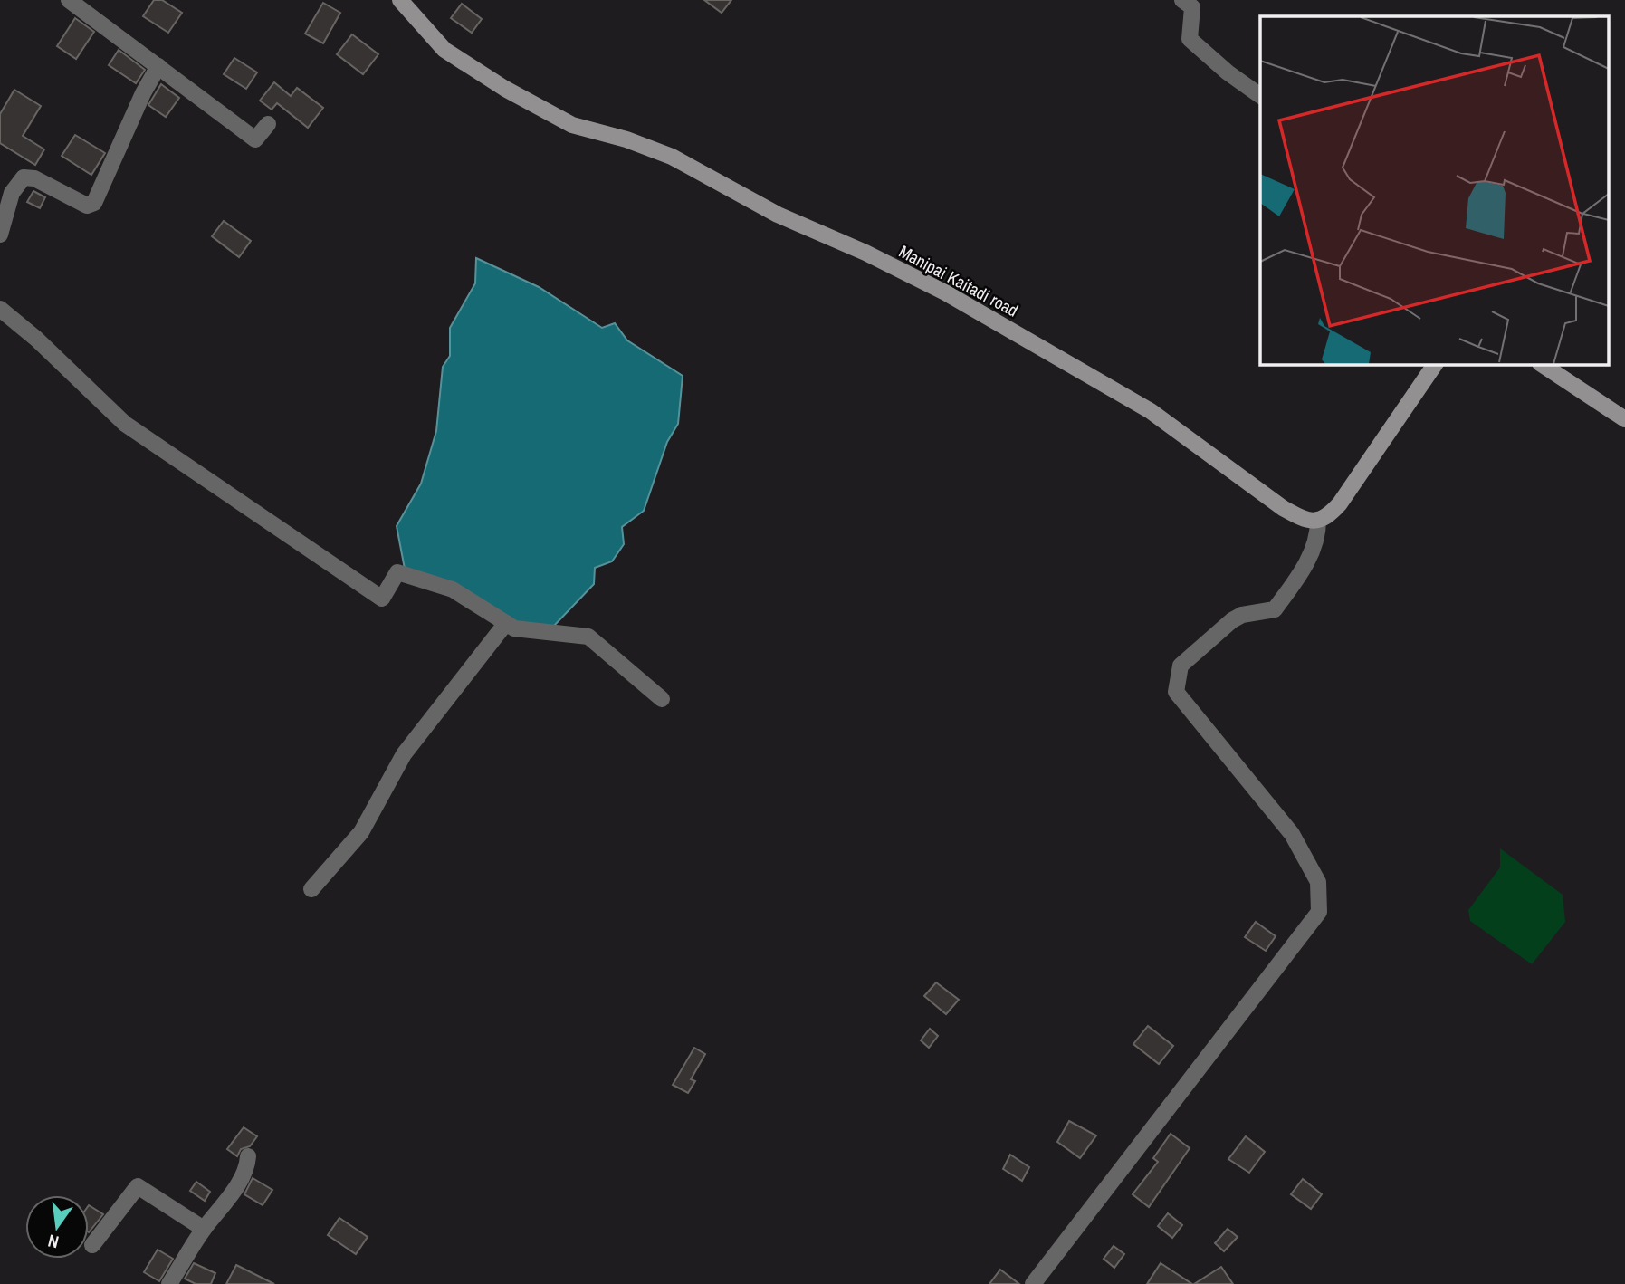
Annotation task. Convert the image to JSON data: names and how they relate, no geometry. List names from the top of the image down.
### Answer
{
  "streets": {
    "main road": ["Manipai Kaitadi road"]
  },
  "north": "bottom"
}
